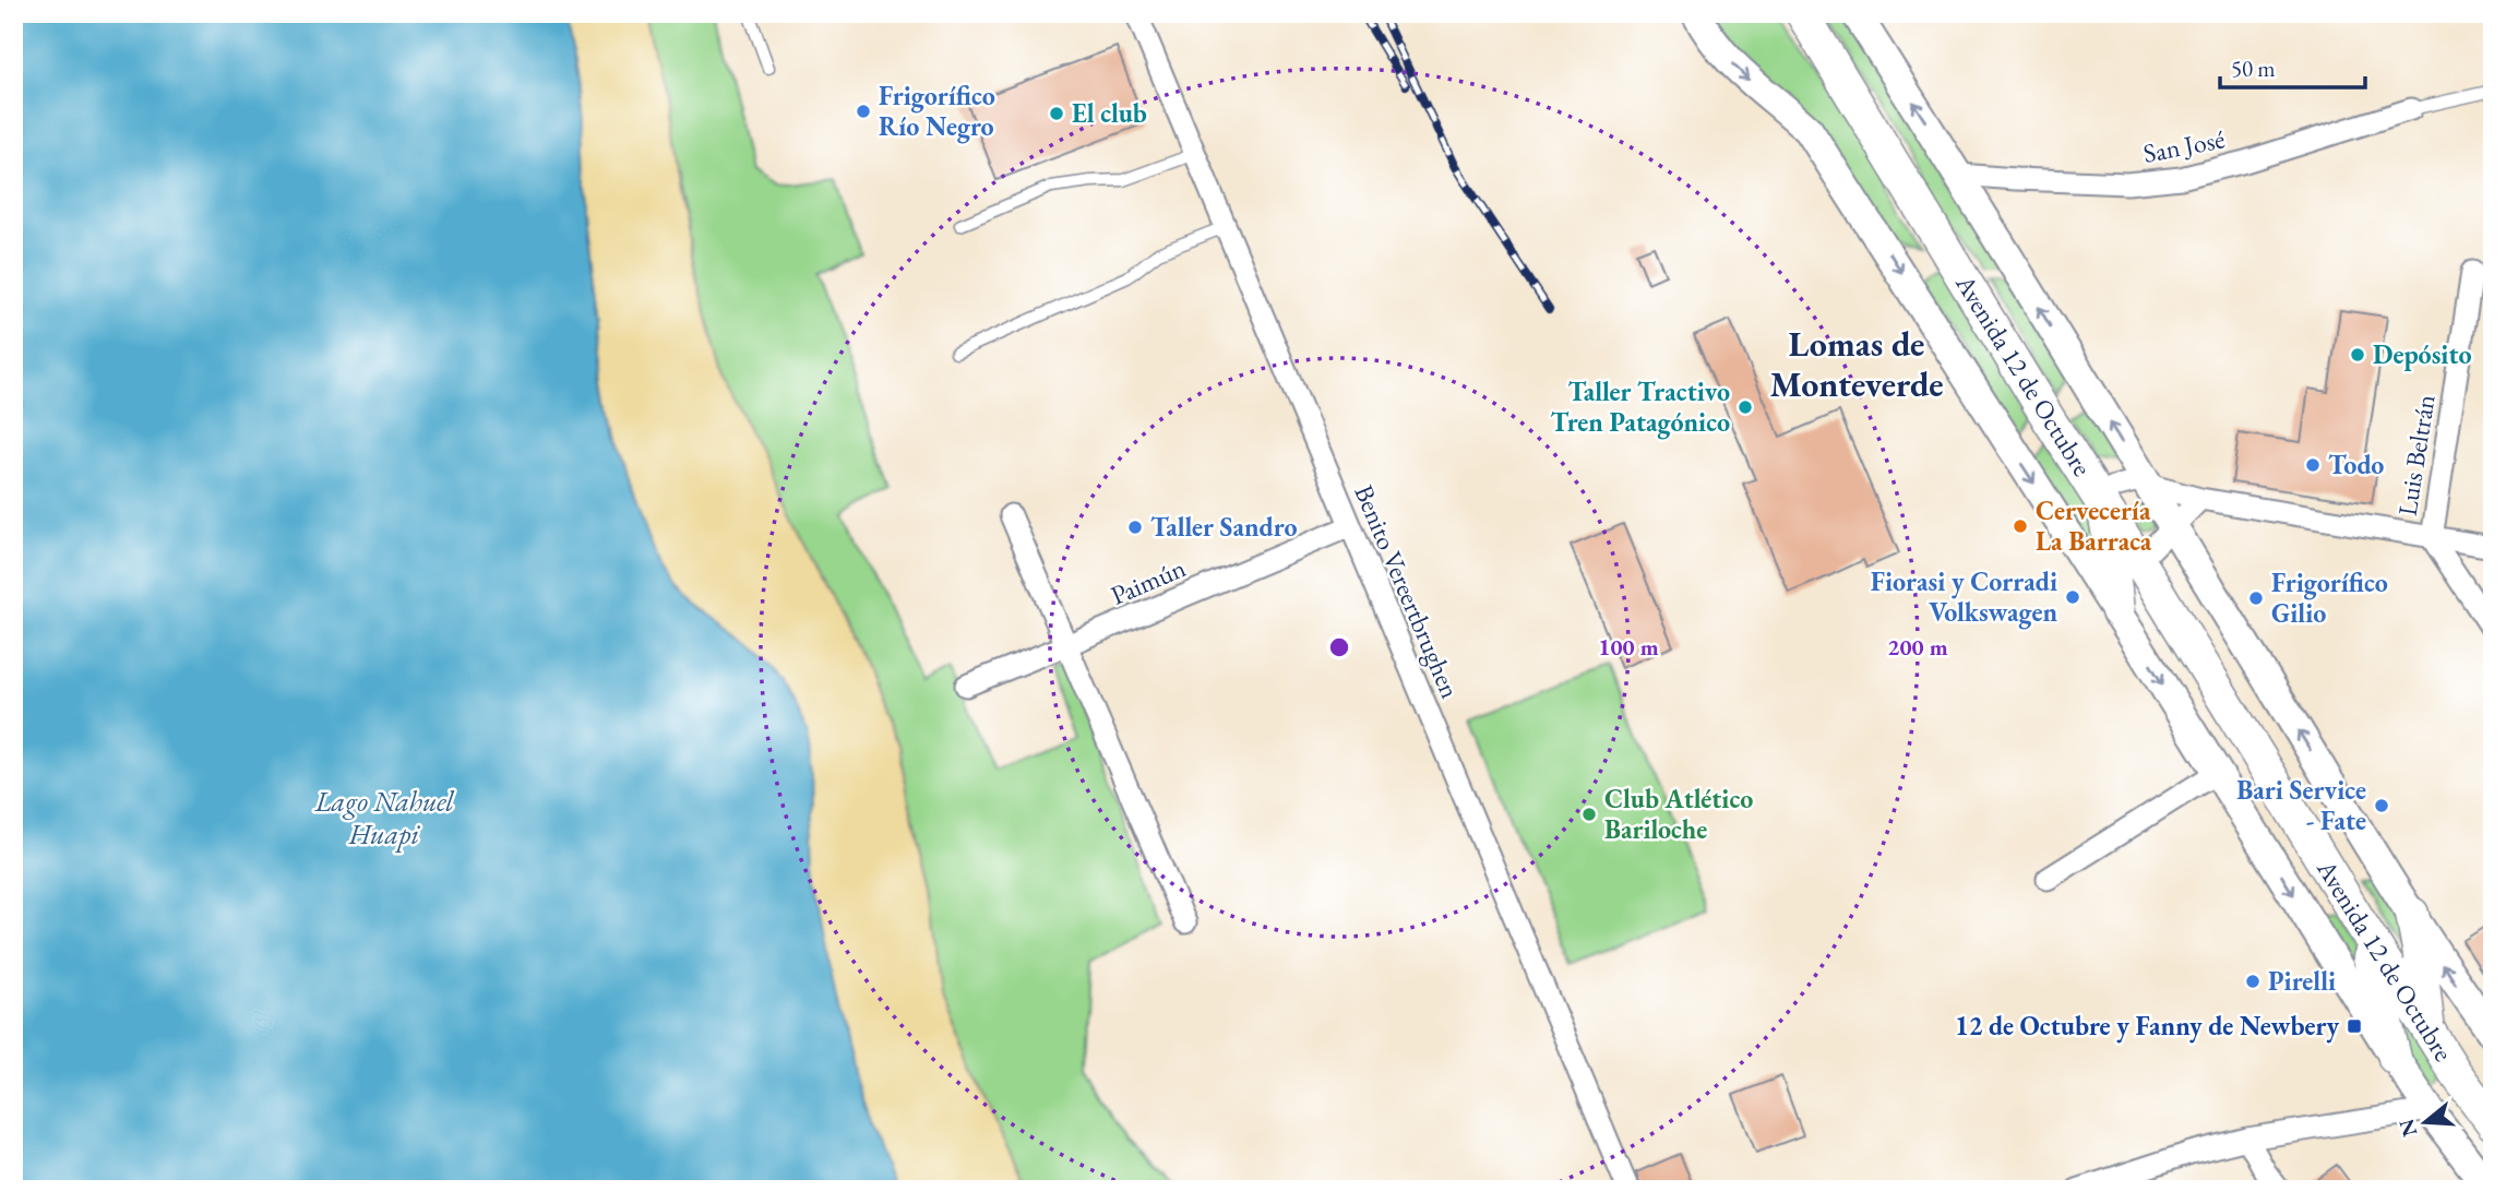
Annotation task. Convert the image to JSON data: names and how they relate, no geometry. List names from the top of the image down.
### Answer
{
  "streets": {
    "main road": ["Avenida 12 de Octubre"],
    "street": [
      "San José",
      "Luis Beltrán",
      "Paimún",
      "Benito Vereertbrughen"
    ]
  },
  "crossings": [
    ["San José", "Avenida 12 de Octubre"],
    ["Paimún", "Benito Vereertbrughen"]
  ],
  "districts": ["Lomas de Monteverde"],
  "water": ["Lago Nahuel Huapi"],
  "places": {
    "other": [
      "Frigorífico Río Negro",
      "El club",
      "Depósito",
      "Taller Tractivo Tren Patagónico",
      "Todo",
      "Cervecería La Barraca",
      "Taller Sandro",
      "Fiorasi y Corradi Volkswagen",
      "Frigorífico Gilio",
      "Bari Service - Fate",
      "Club Atlético Bariloche",
      "Pirelli"
    ],
    "transit": ["12 de Octubre y Fanny de Newbery"]
  },
  "scale_bar": "50 m",
  "north": "left",
  "rings": ["100 m", "200 m"]
}
